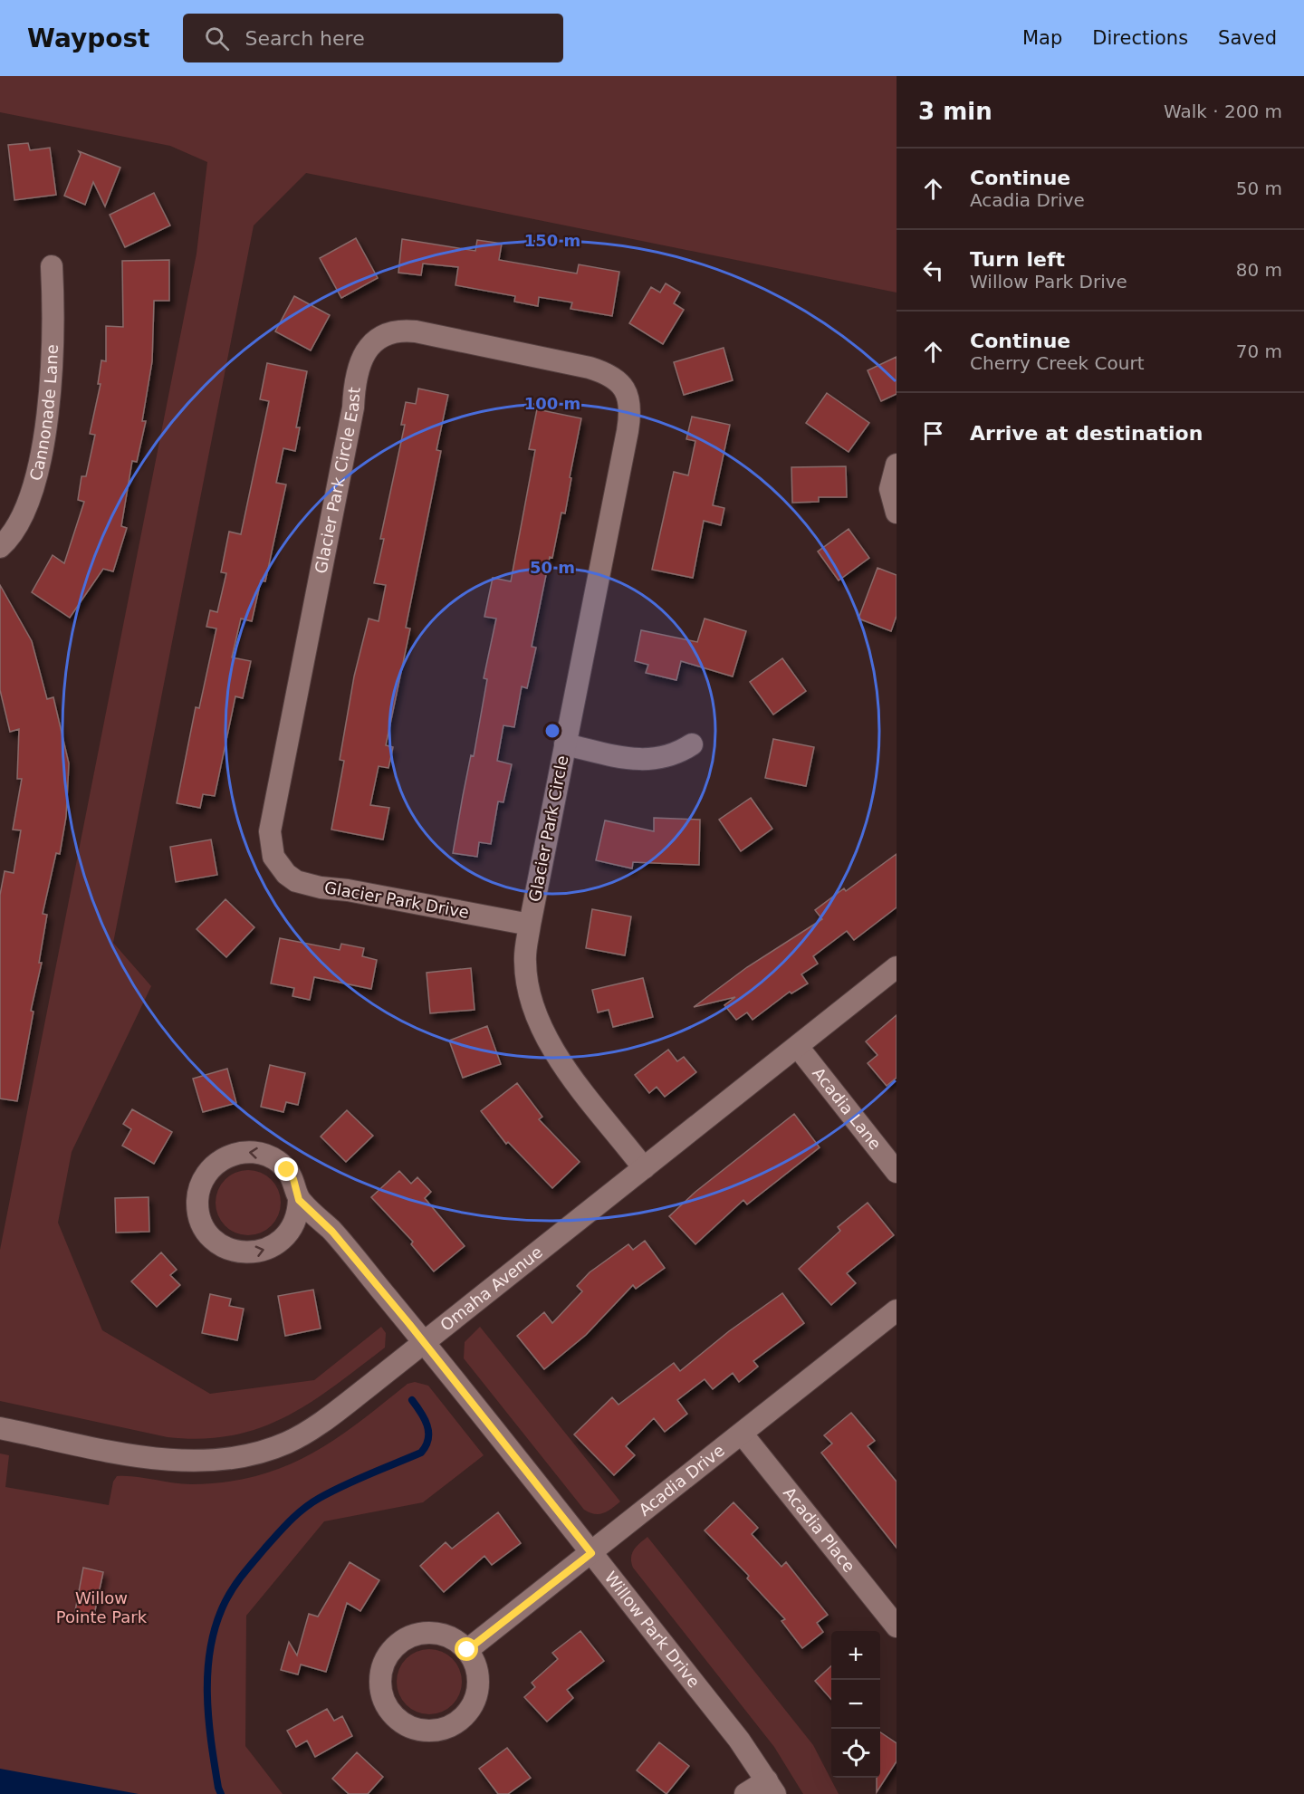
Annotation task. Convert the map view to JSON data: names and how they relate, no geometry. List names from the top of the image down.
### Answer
{
  "streets": {
    "street": [
      "Cannonade Lane",
      "Glacier Park Circle East",
      "Glacier Park Circle",
      "Glacier Park Drive",
      "Acadia Lane",
      "Omaha Avenue",
      "Acadia Drive",
      "Acadia Place",
      "Willow Park Drive"
    ]
  },
  "crossings": [
    ["Glacier Park Circle East", "Glacier Park Circle"],
    ["Glacier Park Circle East", "Glacier Park Drive"],
    ["Glacier Park Circle", "Glacier Park Drive"],
    ["Glacier Park Circle", "Omaha Avenue"],
    ["Acadia Lane", "Omaha Avenue"],
    ["Omaha Avenue", "Willow Park Drive"],
    ["Acadia Drive", "Acadia Place"],
    ["Acadia Drive", "Willow Park Drive"]
  ],
  "parks": ["Willow Pointe Park"],
  "page": {
    "header": "Waypost",
    "search": "Search here",
    "nav": ["Map", "Directions", "Saved"],
    "heading": ["3 min", "Walk · 200 m"],
    "list": [
      ["Continue", "Acadia Drive", "50 m"],
      ["Turn left", "Willow Park Drive", "80 m"],
      ["Continue", "Cherry Creek Court", "70 m"],
      "Arrive at destination"
    ],
    "map_buttons": ["+", "−"]
  },
  "rings": ["150 m", "100 m", "50 m"]
}
